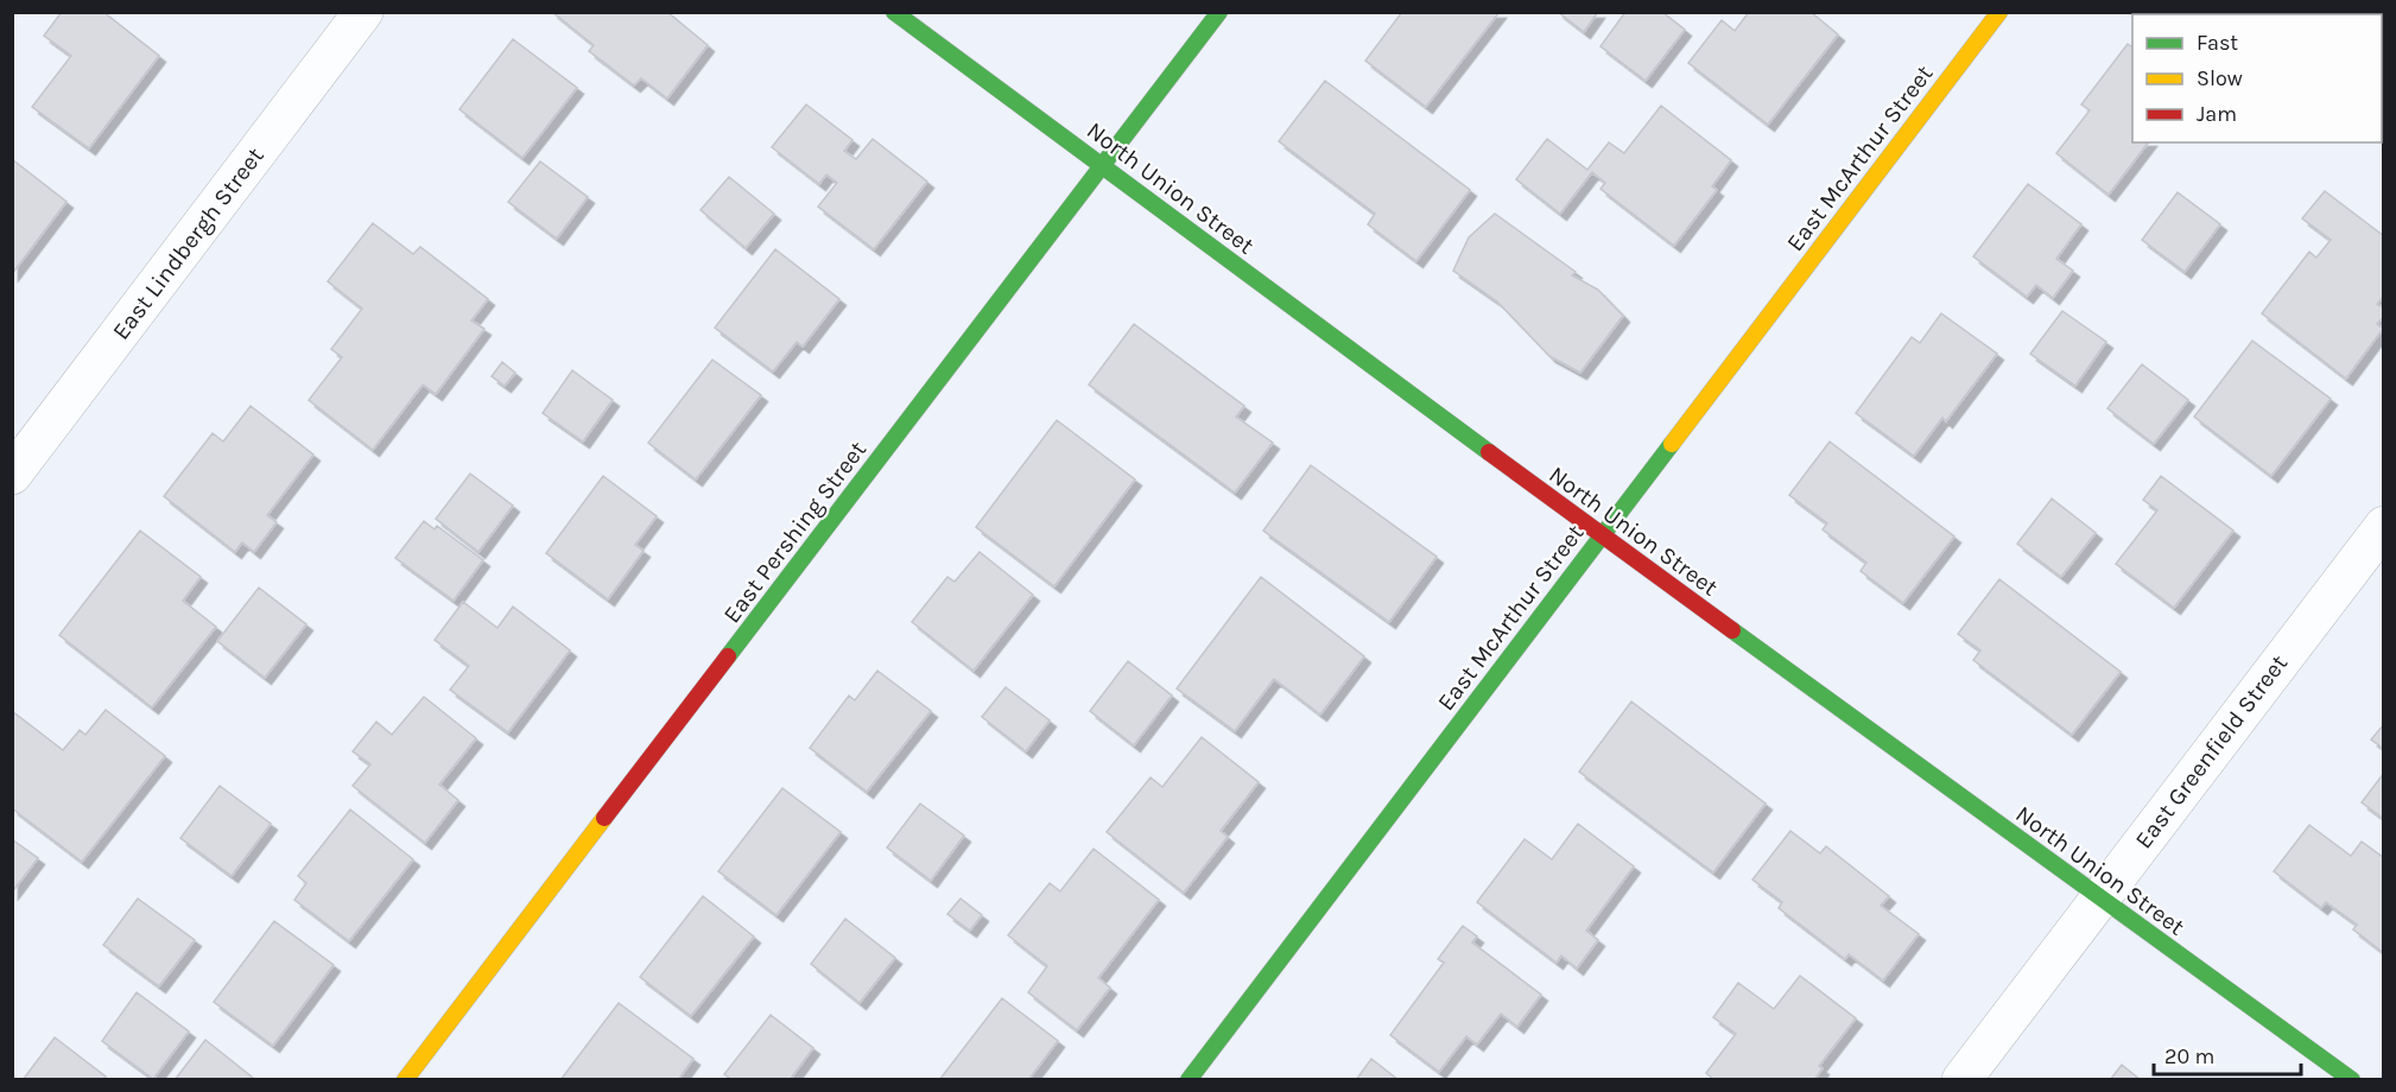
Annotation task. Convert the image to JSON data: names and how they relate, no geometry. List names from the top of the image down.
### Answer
{
  "streets": {
    "street": [
      "East McArthur Street",
      "North Union Street",
      "East Lindbergh Street",
      "East Pershing Street",
      "East Greenfield Street"
    ]
  },
  "crossings": [
    ["East McArthur Street", "North Union Street"],
    ["North Union Street", "East Pershing Street"],
    ["North Union Street", "East Greenfield Street"]
  ],
  "legend": ["Fast", "Slow", "Jam"],
  "scale_bar": "20 m"
}
